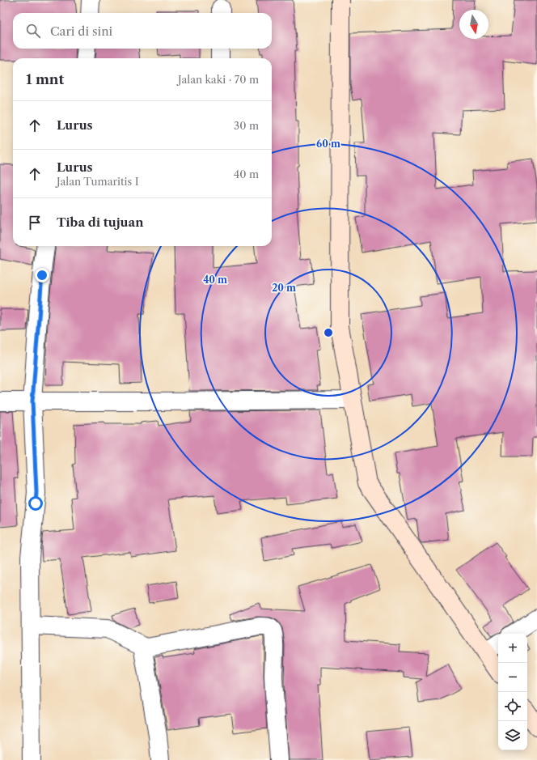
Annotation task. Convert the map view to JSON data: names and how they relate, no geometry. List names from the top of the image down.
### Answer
{
  "north": "bottom",
  "page": {
    "search": "Cari di sini",
    "heading": ["1 mnt", "Jalan kaki · 70 m"],
    "list": [
      ["Lurus", "30 m"],
      ["Lurus", "Jalan Tumaritis I", "40 m"],
      "Tiba di tujuan"
    ],
    "map_buttons": ["+", "−"]
  },
  "rings": ["60 m", "40 m", "20 m"]
}
